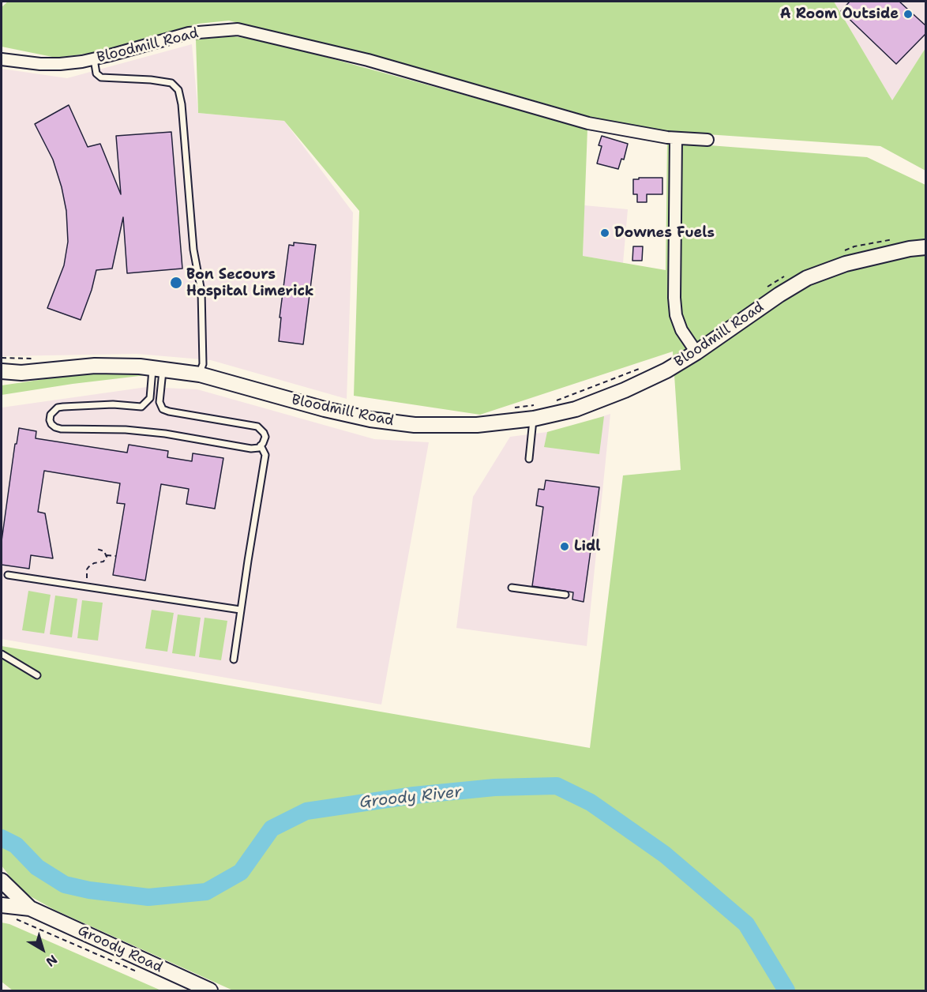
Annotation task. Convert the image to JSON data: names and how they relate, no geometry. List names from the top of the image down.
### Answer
{
  "streets": {
    "street": ["Bloodmill Road", "Groody Road"]
  },
  "water": ["Groody River"],
  "places": [
    "A Room Outside",
    "Downes Fuels",
    "Bon Secours Hospital Limerick",
    "Lidl"
  ],
  "north": "bottom right"
}
